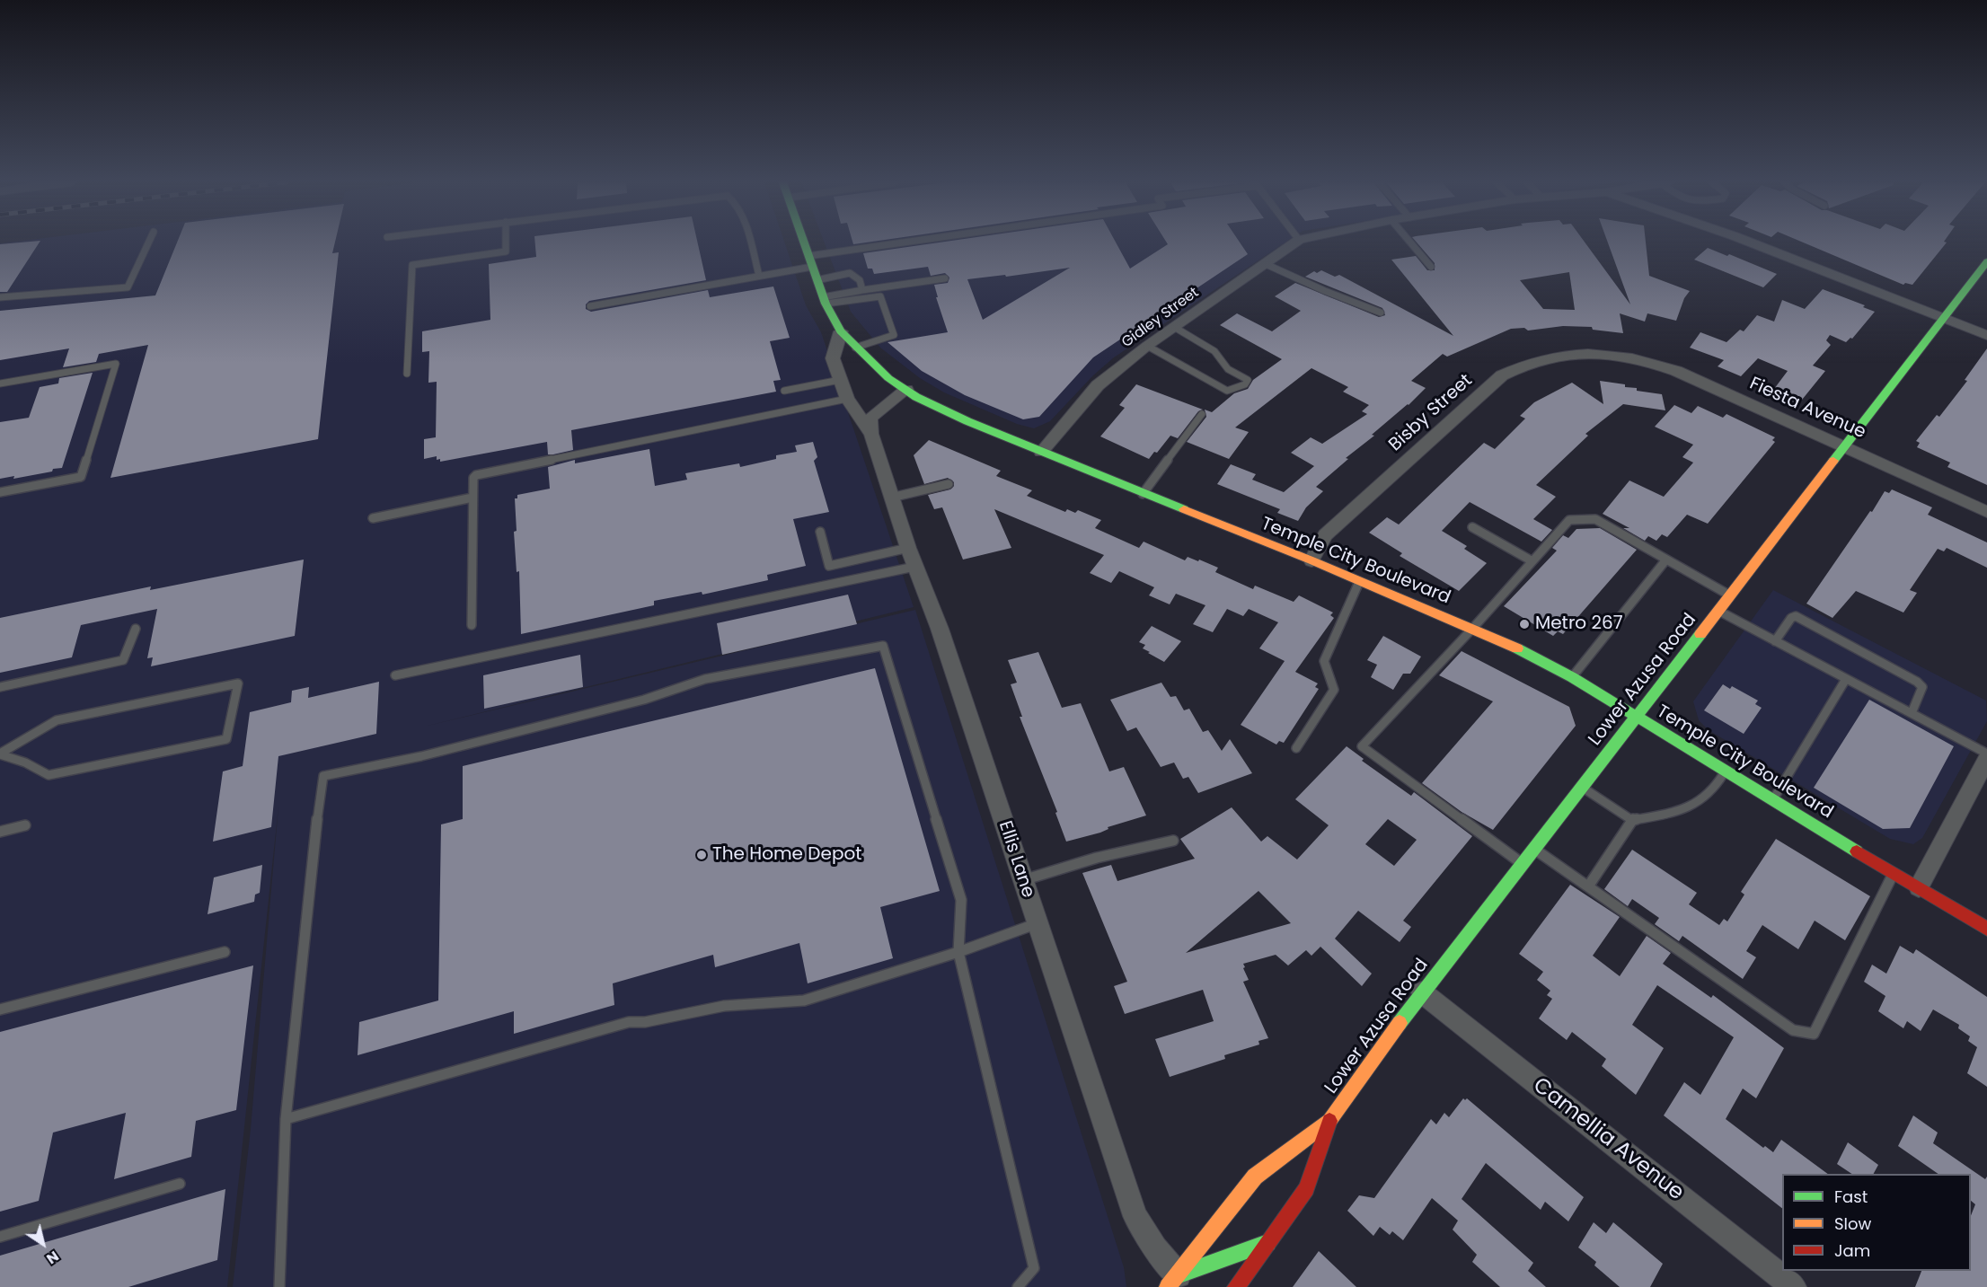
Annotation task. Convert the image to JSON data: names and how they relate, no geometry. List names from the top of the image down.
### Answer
{
  "streets": {
    "main road": ["Temple City Boulevard", "Lower Azusa Road"],
    "street": [
      "Gidley Street",
      "Fiesta Avenue",
      "Bisby Street",
      "Ellis Lane",
      "Camellia Avenue"
    ]
  },
  "crossings": [
    ["Gidley Street", "Temple City Boulevard"],
    ["Fiesta Avenue", "Bisby Street"],
    ["Fiesta Avenue", "Lower Azusa Road"],
    ["Bisby Street", "Temple City Boulevard"],
    ["Temple City Boulevard", "Lower Azusa Road"],
    ["Temple City Boulevard", "Ellis Lane"],
    ["Lower Azusa Road", "Ellis Lane"],
    ["Lower Azusa Road", "Camellia Avenue"]
  ],
  "places": ["Metro 267", "The Home Depot"],
  "legend": ["Fast", "Slow", "Jam"],
  "north": "bottom right"
}
